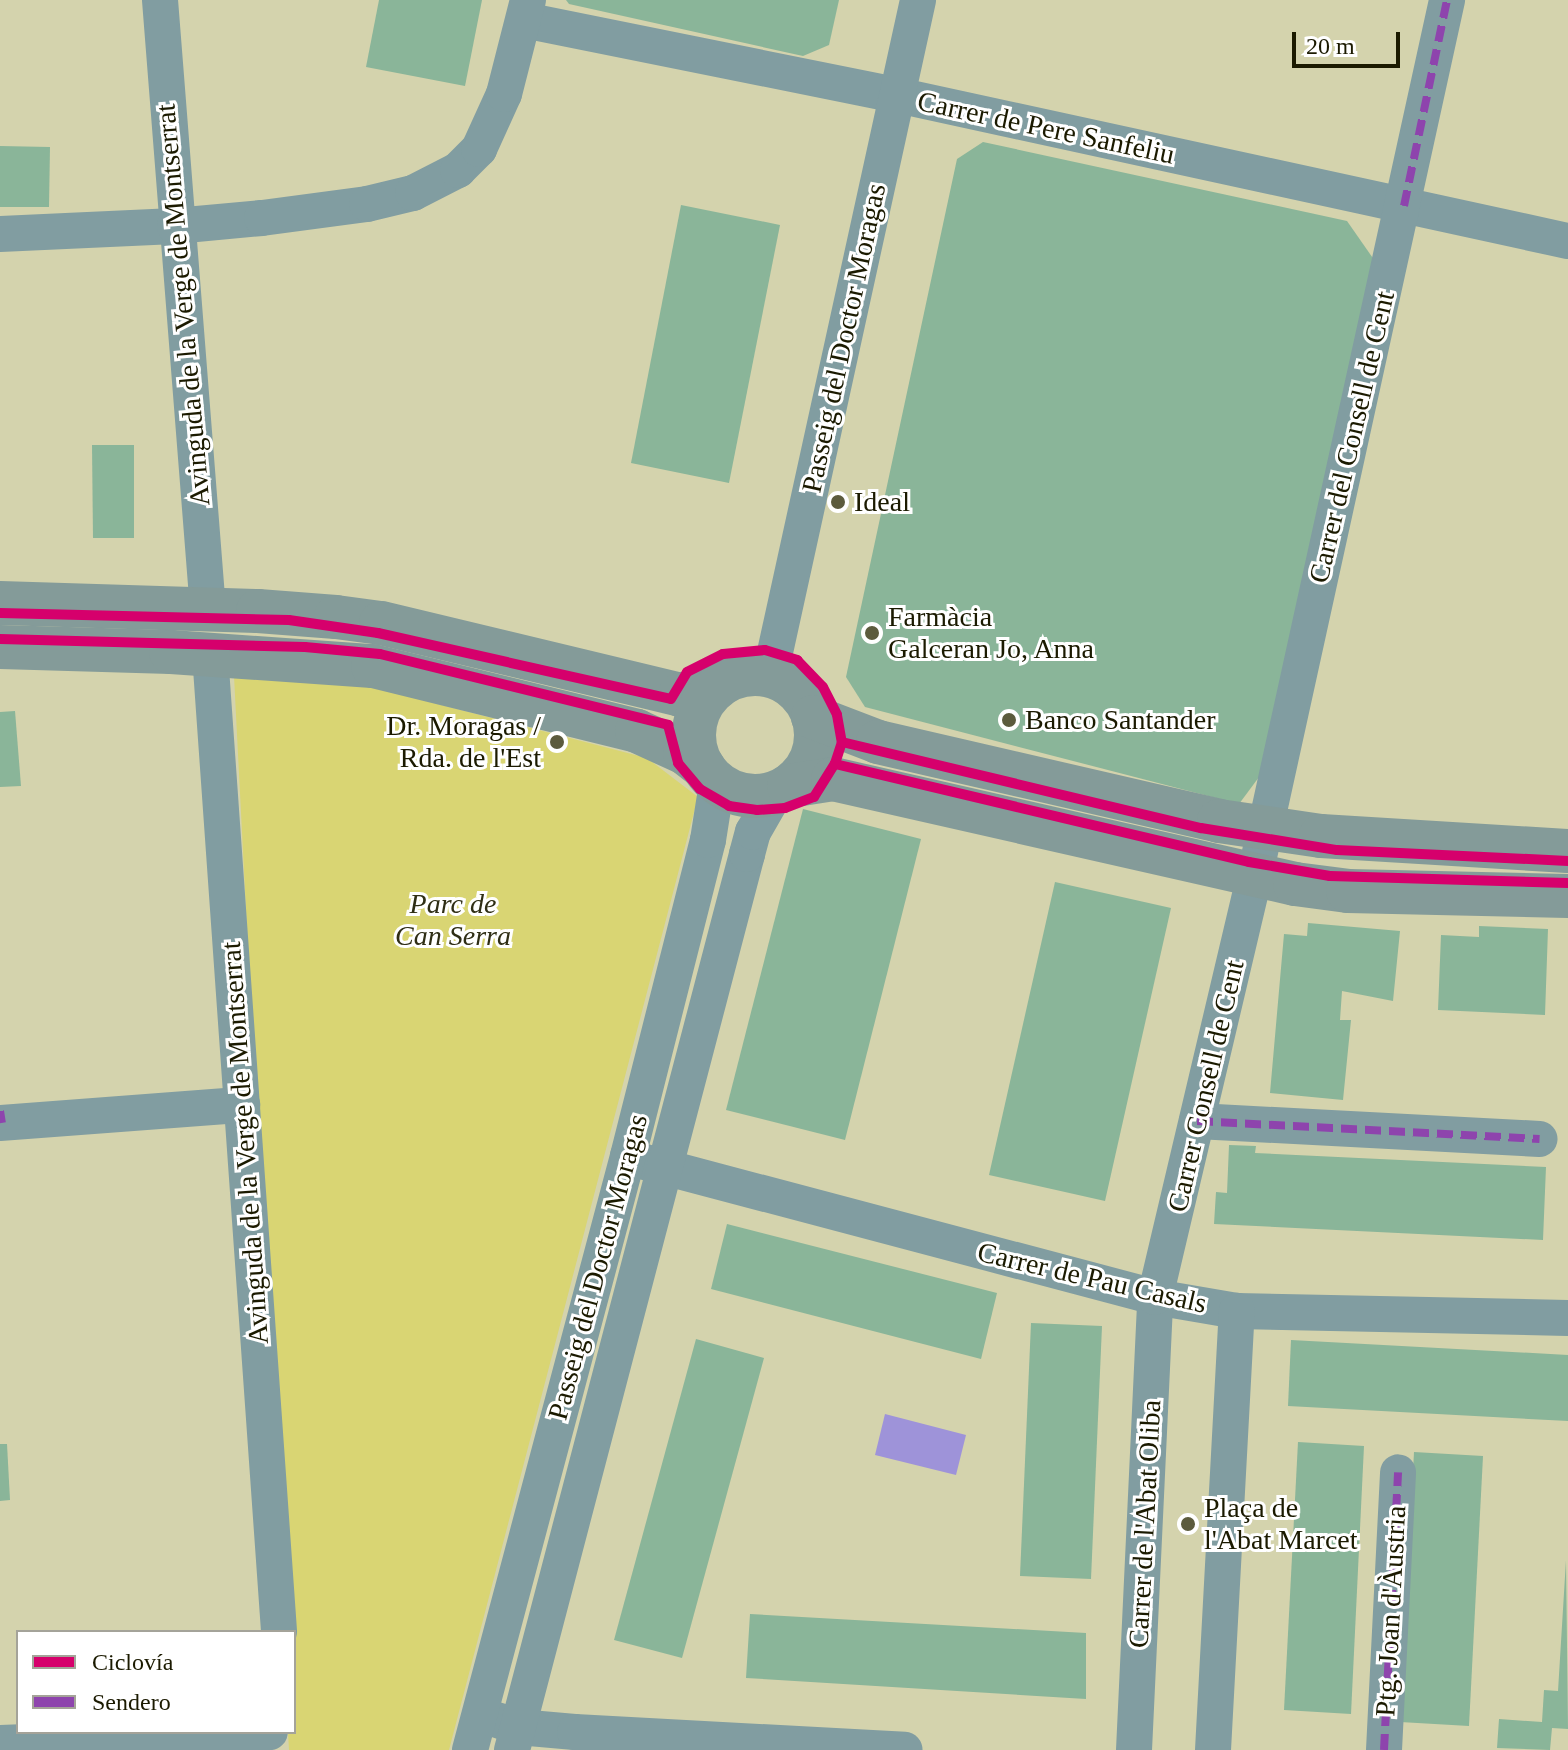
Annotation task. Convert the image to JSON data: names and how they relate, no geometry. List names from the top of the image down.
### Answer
{
  "streets": {
    "street": [
      "Carrer de Pere Sanfeliu",
      "Avinguda de la Verge de Montserrat",
      "Passeig del Doctor Moragas",
      "Carrer del Consell de Cent",
      "Carrer Consell de Cent",
      "Carrer de Pau Casals",
      "Carrer de l'Abat Oliba",
      "Ptg. Joan d'Àustria"
    ]
  },
  "crossings": [
    ["Carrer de Pere Sanfeliu", "Passeig del Doctor Moragas"],
    ["Carrer de Pere Sanfeliu", "Carrer del Consell de Cent"],
    ["Passeig del Doctor Moragas", "Carrer de Pau Casals"],
    ["Carrer del Consell de Cent", "Carrer Consell de Cent"],
    ["Carrer Consell de Cent", "Carrer de Pau Casals"],
    ["Carrer Consell de Cent", "Carrer de l'Abat Oliba"],
    ["Carrer de Pau Casals", "Carrer de l'Abat Oliba"]
  ],
  "parks": ["Parc de Can Serra"],
  "places": [
    "Ideal",
    "Farmàcia Galceran Jo, Anna",
    "Banco Santander",
    "Dr. Moragas / Rda. de l'Est",
    "Plaça de l'Abat Marcet"
  ],
  "legend": ["Ciclovía", "Sendero"],
  "scale_bar": "20 m"
}
